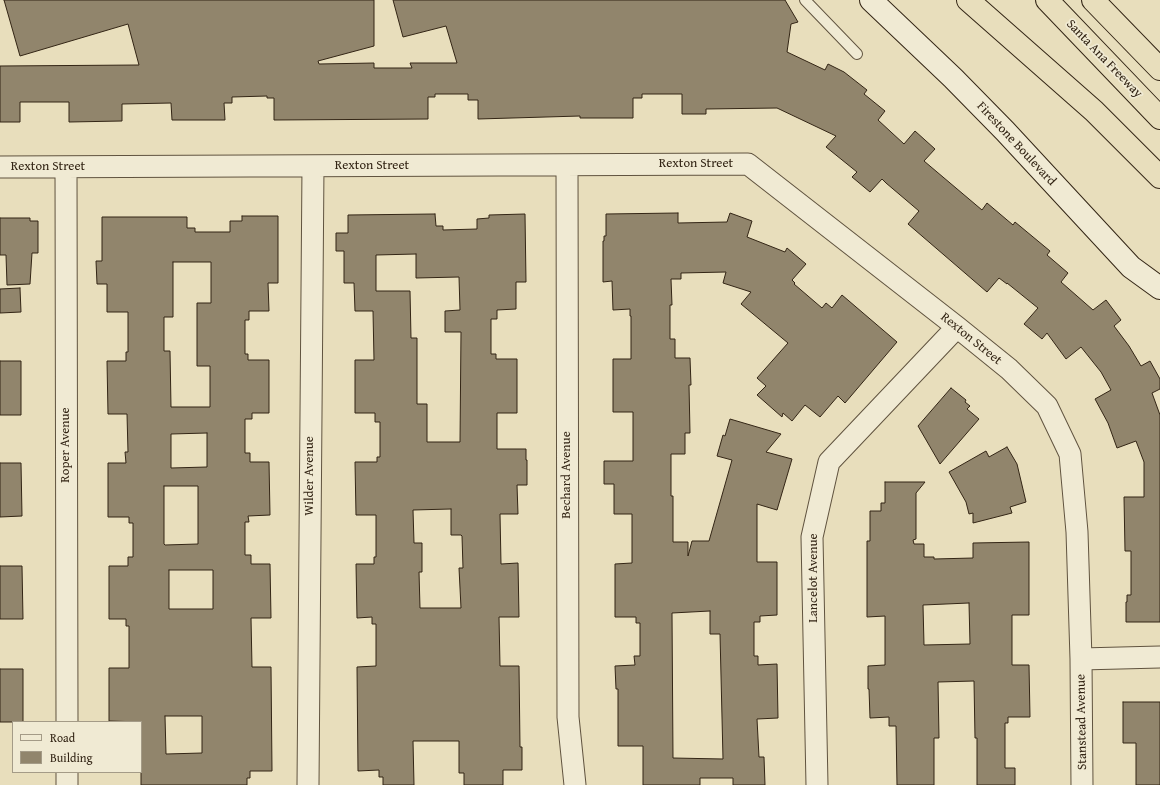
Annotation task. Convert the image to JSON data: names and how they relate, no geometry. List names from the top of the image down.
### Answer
{
  "streets": {
    "highway": ["Santa Ana Freeway"],
    "street": [
      "Firestone Boulevard",
      "Rexton Street",
      "Roper Avenue",
      "Bechard Avenue",
      "Wilder Avenue",
      "Lancelot Avenue",
      "Stanstead Avenue"
    ]
  },
  "crossings": [
    ["Rexton Street", "Roper Avenue"],
    ["Rexton Street", "Bechard Avenue"],
    ["Rexton Street", "Wilder Avenue"],
    ["Rexton Street", "Lancelot Avenue"],
    ["Rexton Street", "Stanstead Avenue"]
  ],
  "legend": ["Road", "Building"]
}
